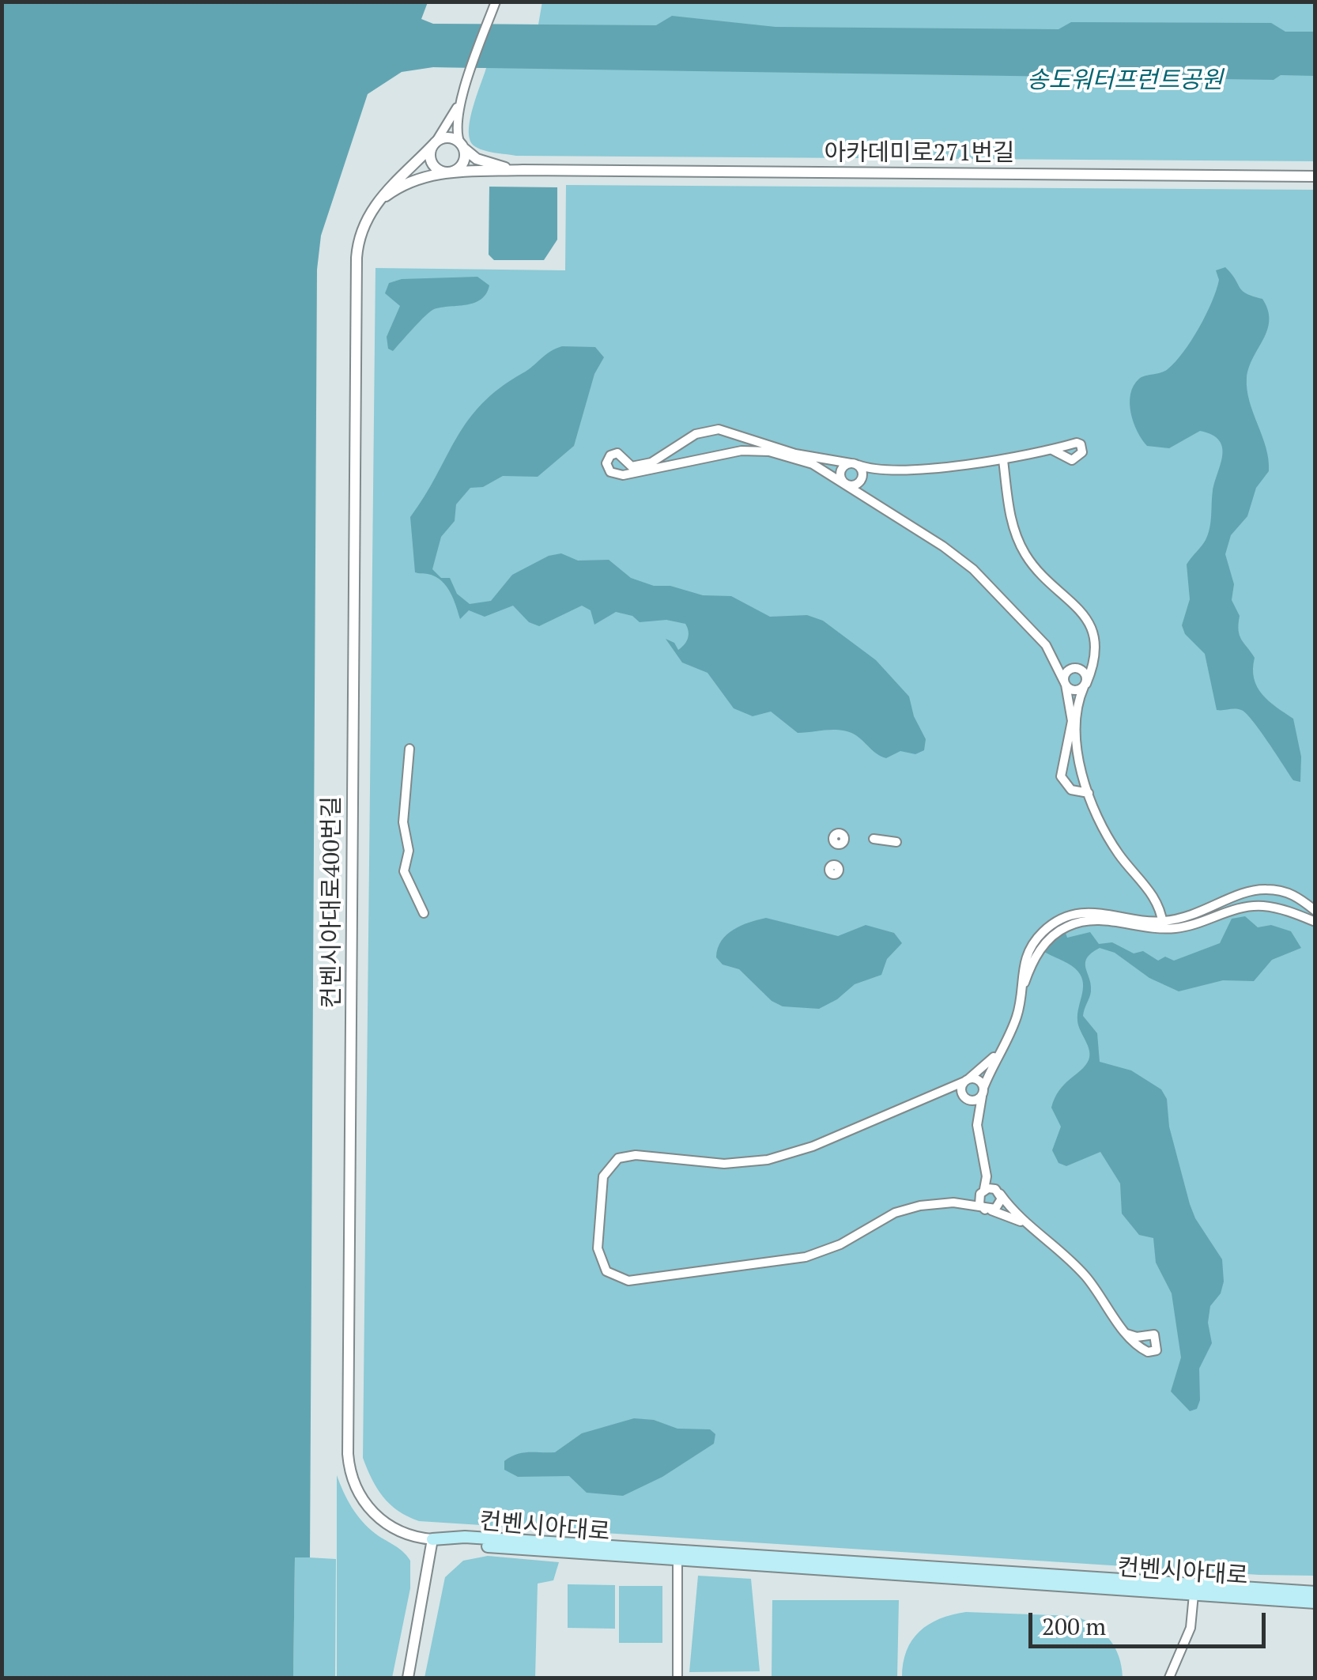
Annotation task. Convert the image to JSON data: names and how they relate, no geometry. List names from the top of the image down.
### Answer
{
  "streets": {
    "main road": ["컨벤시아대로"],
    "street": ["아카데미로271번길", "컨벤시아대로400번길"]
  },
  "parks": ["송도워터프런트공원"],
  "scale_bar": "200 m"
}
